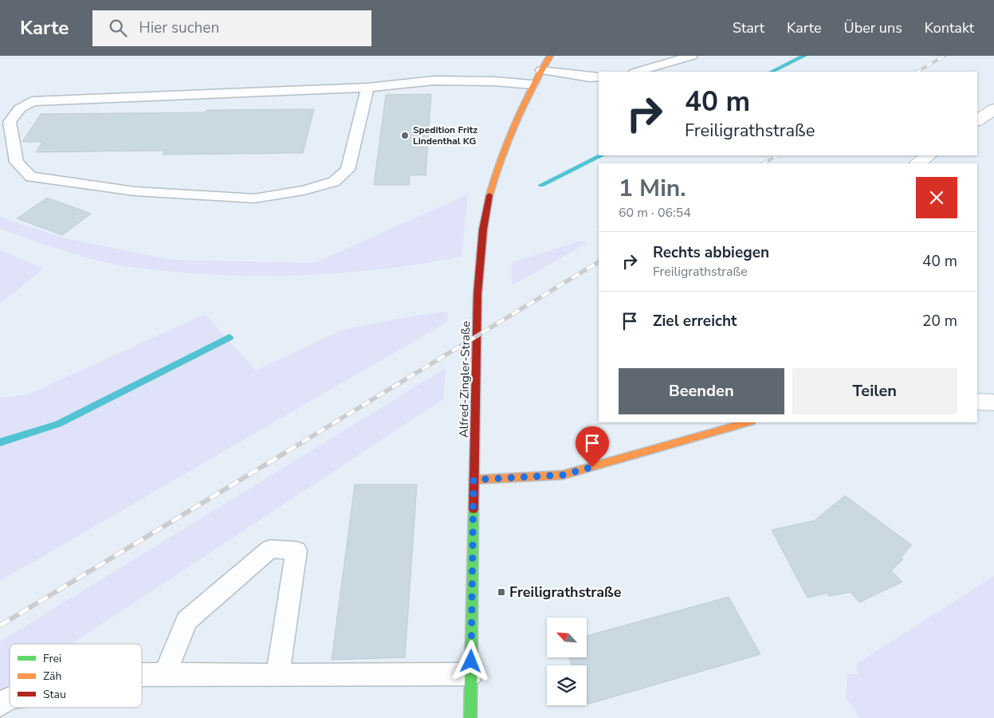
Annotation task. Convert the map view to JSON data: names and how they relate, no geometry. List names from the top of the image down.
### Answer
{
  "streets": {
    "street": ["Alfred-Zingler-Straße"]
  },
  "places": {
    "other": ["Spedition Fritz Lindenthal KG"],
    "transit": ["Freiligrathstraße"]
  },
  "legend": ["Frei", "Zäh", "Stau"],
  "north": "top left",
  "page": {
    "header": "Karte",
    "search": "Hier suchen",
    "nav": [
      "Start",
      "Karte",
      "Über uns",
      "Kontakt"
    ],
    "turn": ["40 m", "Freiligrathstraße"],
    "heading": ["1 Min.", "60 m · 06:54"],
    "list": [
      {
        "name": "Rechts abbiegen",
        "note": "Freiligrathstraße",
        "value": "40 m"
      },
      {
        "name": "Ziel erreicht",
        "value": "20 m"
      }
    ],
    "buttons": ["Beenden", "Teilen"]
  }
}
